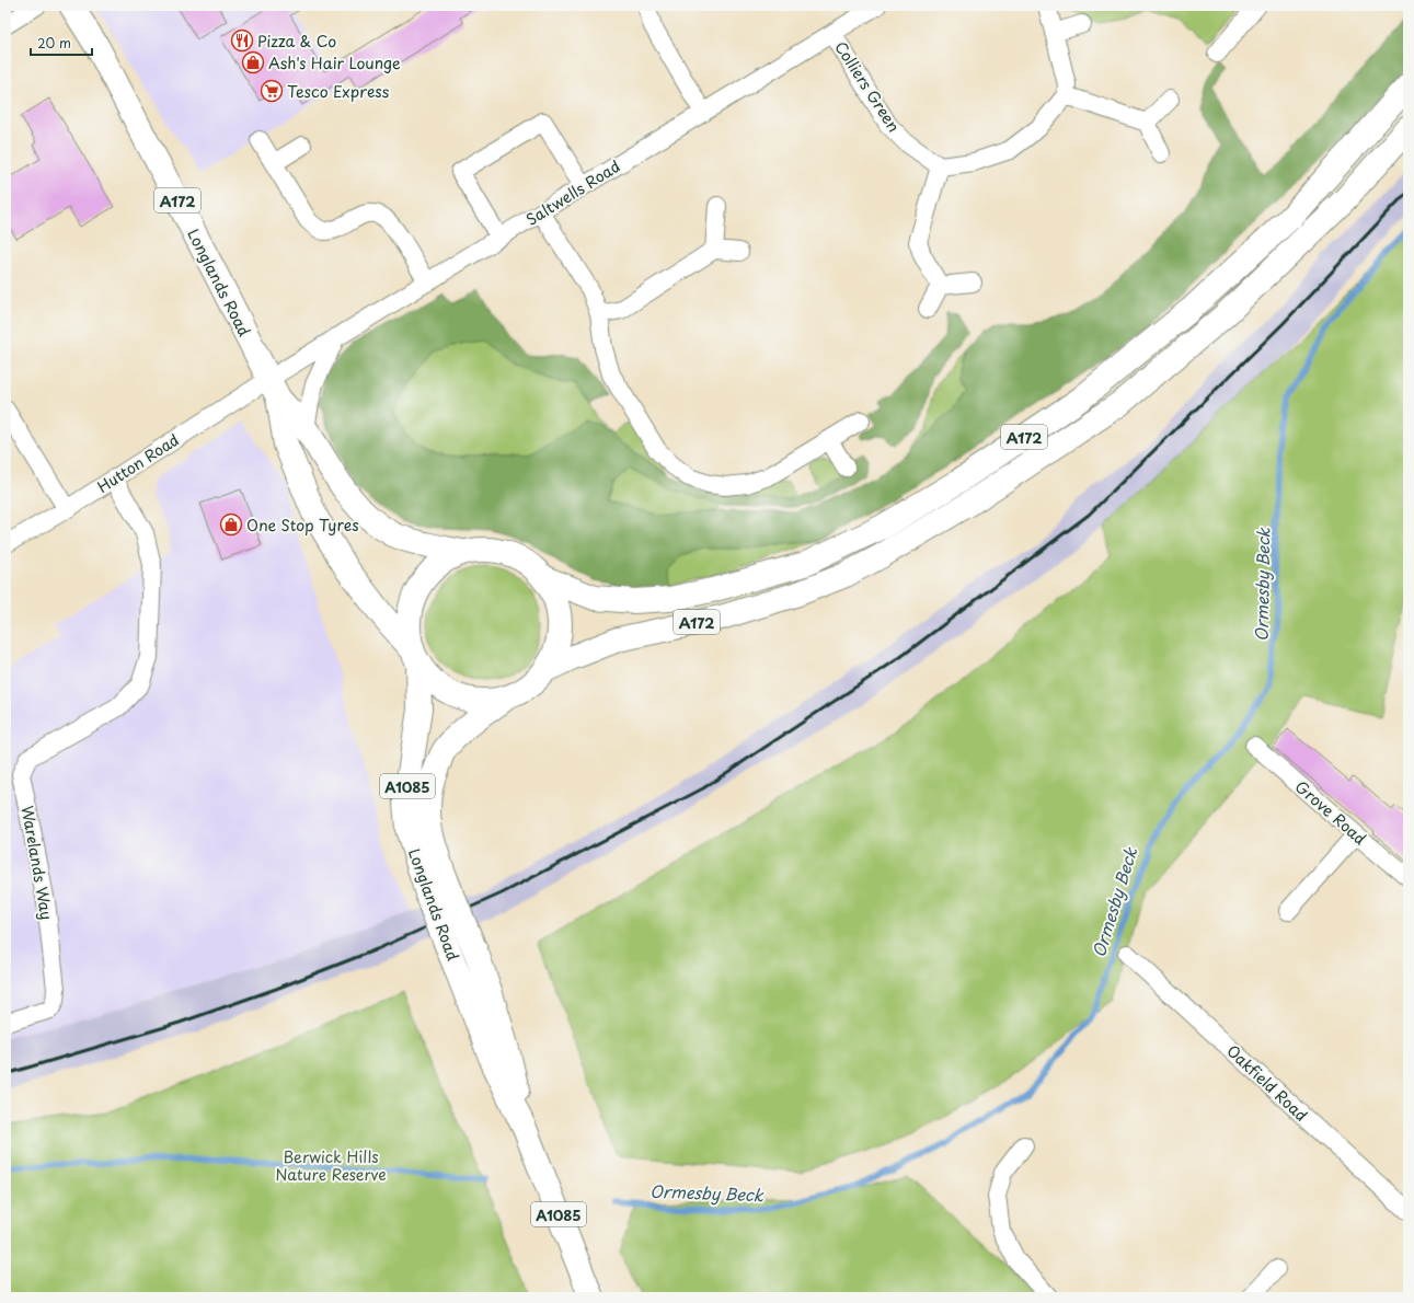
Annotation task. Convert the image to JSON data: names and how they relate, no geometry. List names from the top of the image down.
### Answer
{
  "streets": {
    "main road": ["A172", "Longlands Road", "A1085"],
    "street": [
      "Colliers Green",
      "Saltwells Road",
      "Hutton Road",
      "Grove Road",
      "Warelands Way",
      "Oakfield Road"
    ]
  },
  "crossings": [
    ["Colliers Green", "Saltwells Road"],
    ["Saltwells Road", "Longlands Road"],
    ["Saltwells Road", "Hutton Road"],
    ["A172", "Longlands Road"],
    ["Longlands Road", "Hutton Road"],
    ["Hutton Road", "Warelands Way"]
  ],
  "water": ["Ormesby Beck"],
  "parks": ["Berwick Hills Nature Reserve"],
  "places": {
    "restaurant": ["Pizza & Co"],
    "shop": ["Ash's Hair Lounge", "One Stop Tyres"],
    "supermarket": ["Tesco Express"]
  },
  "scale_bar": "20 m"
}
